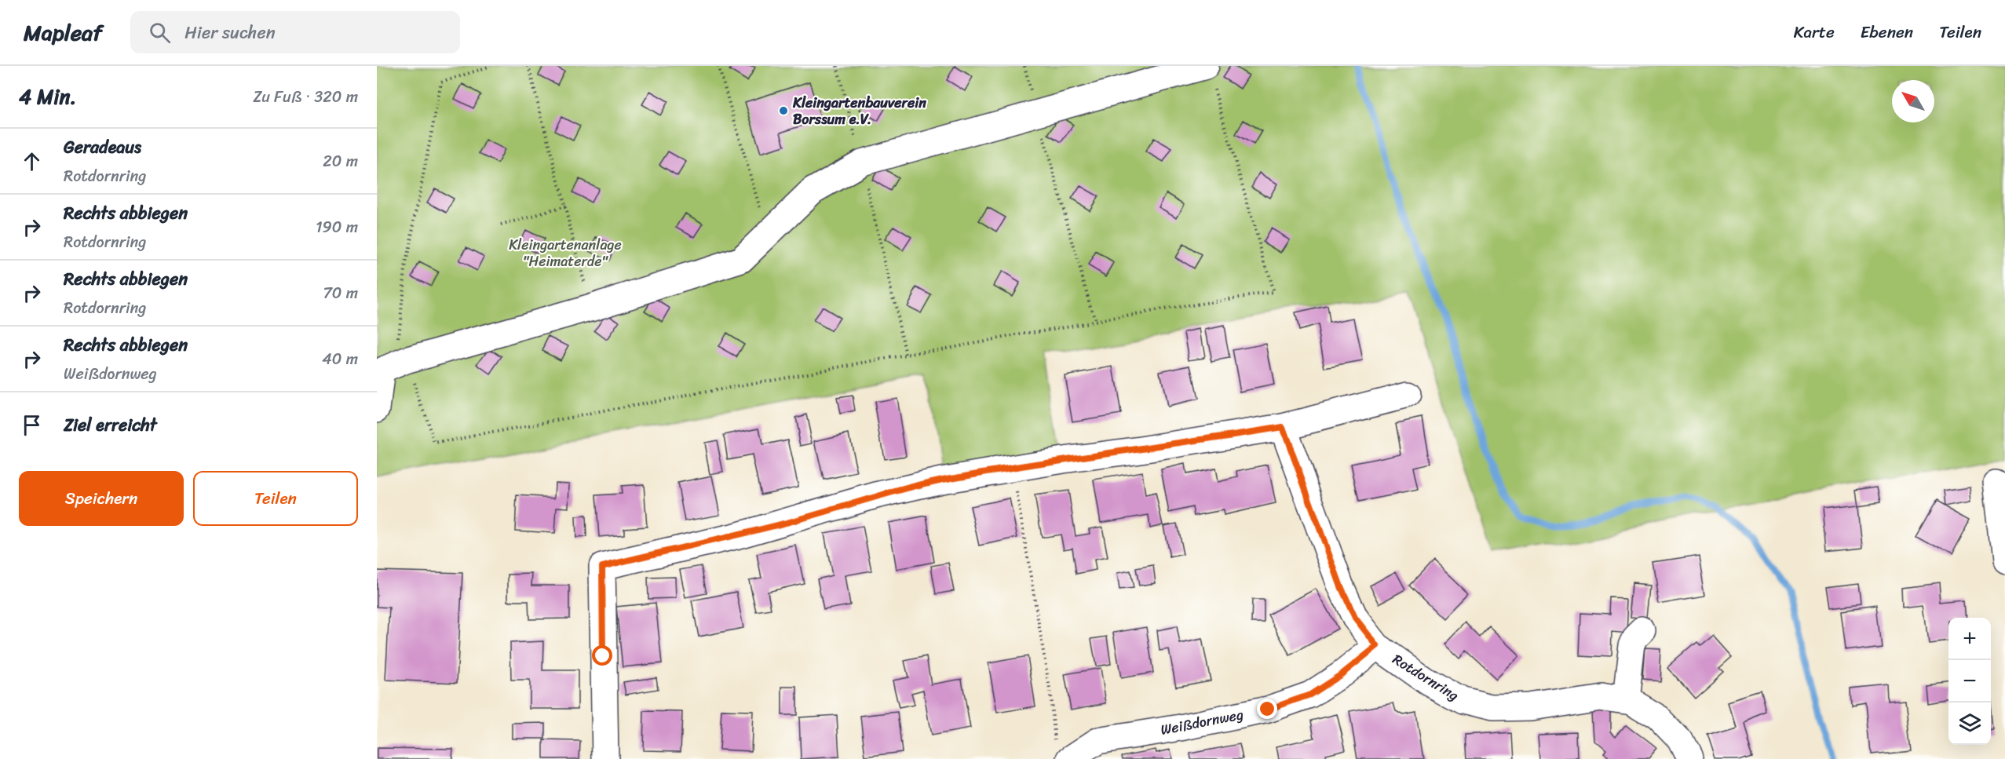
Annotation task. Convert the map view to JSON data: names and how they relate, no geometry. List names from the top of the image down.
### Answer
{
  "streets": {
    "street": ["Rotdornring", "Weißdornweg"]
  },
  "crossings": [
    ["Rotdornring", "Weißdornweg"]
  ],
  "parks": ["Kleingartenanlage \"Heimaterde\""],
  "places": ["Kleingartenbauverein Borssum e.V."],
  "north": "top left",
  "page": {
    "header": "Mapleaf",
    "search": "Hier suchen",
    "nav": ["Karte", "Ebenen", "Teilen"],
    "heading": ["4 Min.", "Zu Fuß · 320 m"],
    "list": [
      ["Geradeaus", "Rotdornring", "20 m"],
      ["Rechts abbiegen", "Rotdornring", "190 m"],
      ["Rechts abbiegen", "Rotdornring", "70 m"],
      ["Rechts abbiegen", "Weißdornweg", "40 m"],
      "Ziel erreicht"
    ],
    "buttons": ["Speichern", "Teilen"],
    "map_buttons": ["+", "−"]
  }
}
